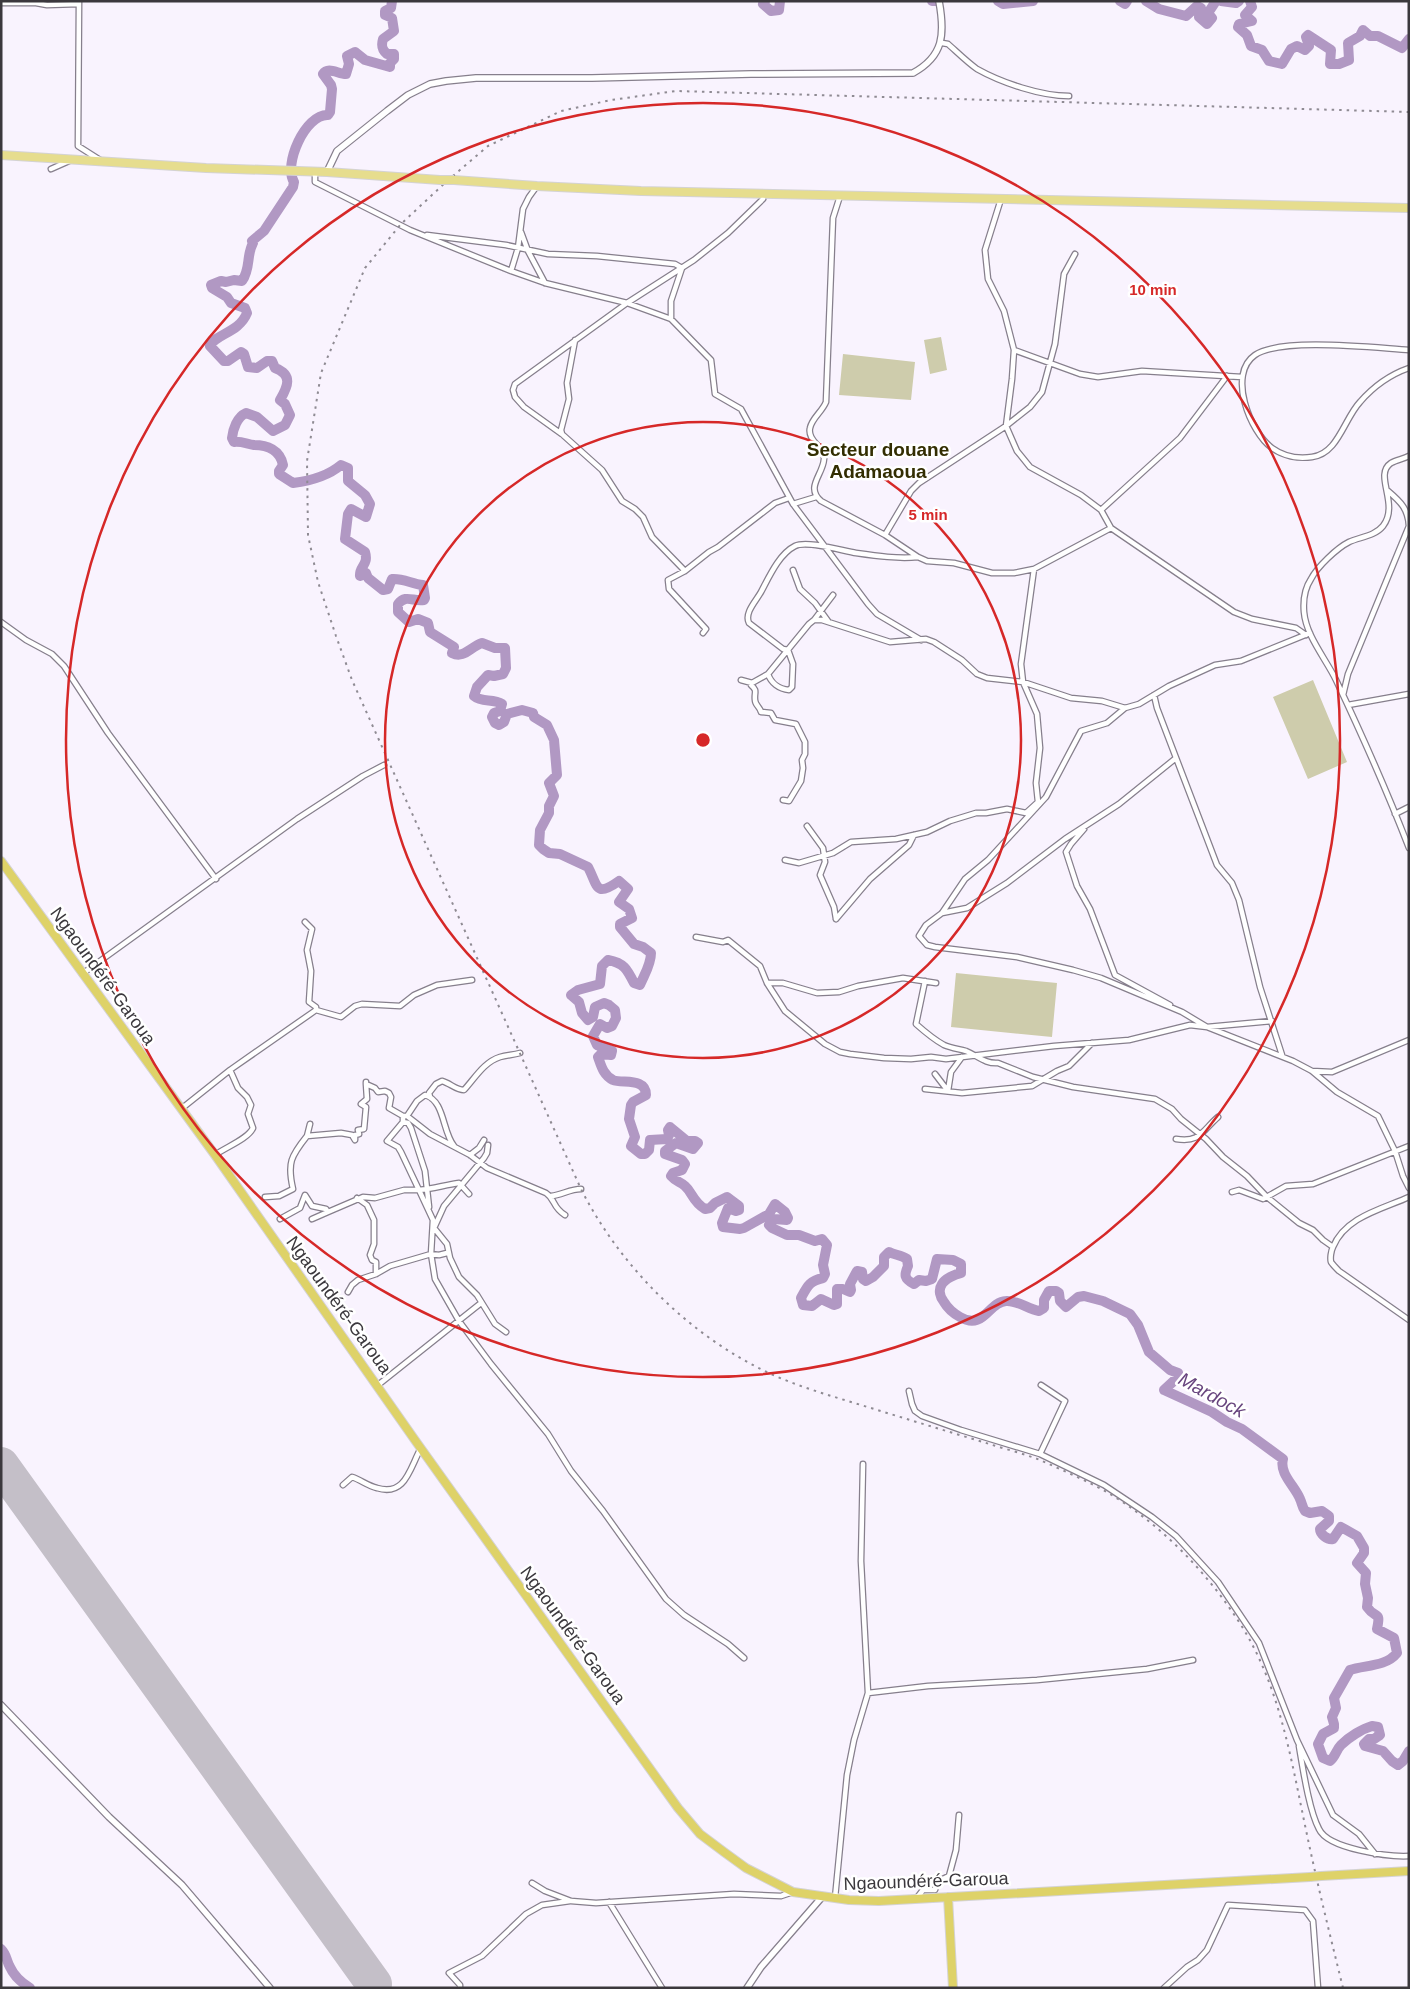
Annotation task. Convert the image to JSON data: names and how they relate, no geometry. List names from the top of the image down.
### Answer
{
  "streets": {
    "highway": ["Ngaoundéré-Garoua"]
  },
  "districts": ["Secteur douane Adamaoua"],
  "water": ["Mardock"],
  "rings": ["10 min", "5 min"]
}
